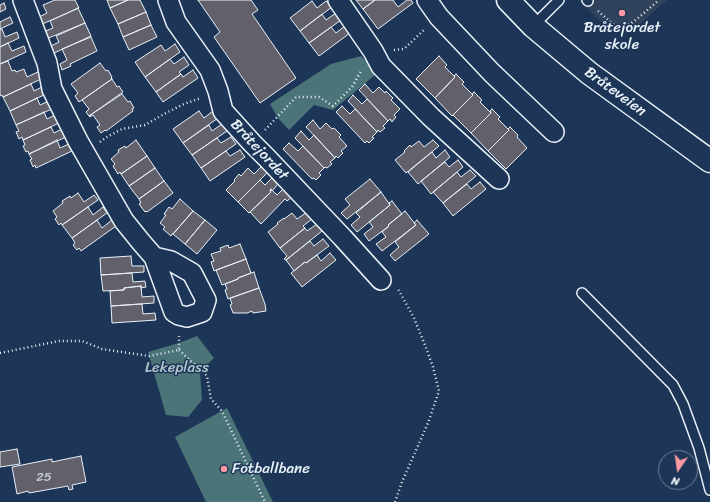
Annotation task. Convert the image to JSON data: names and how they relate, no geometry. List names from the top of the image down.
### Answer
{
  "streets": {
    "main road": ["Bråteveien"],
    "street": ["Bråtejordet"]
  },
  "parks": ["Lekeplass"],
  "places": ["Bråtejordet skole", "Fotballbane"],
  "house_numbers": ["25"],
  "north": "bottom"
}
